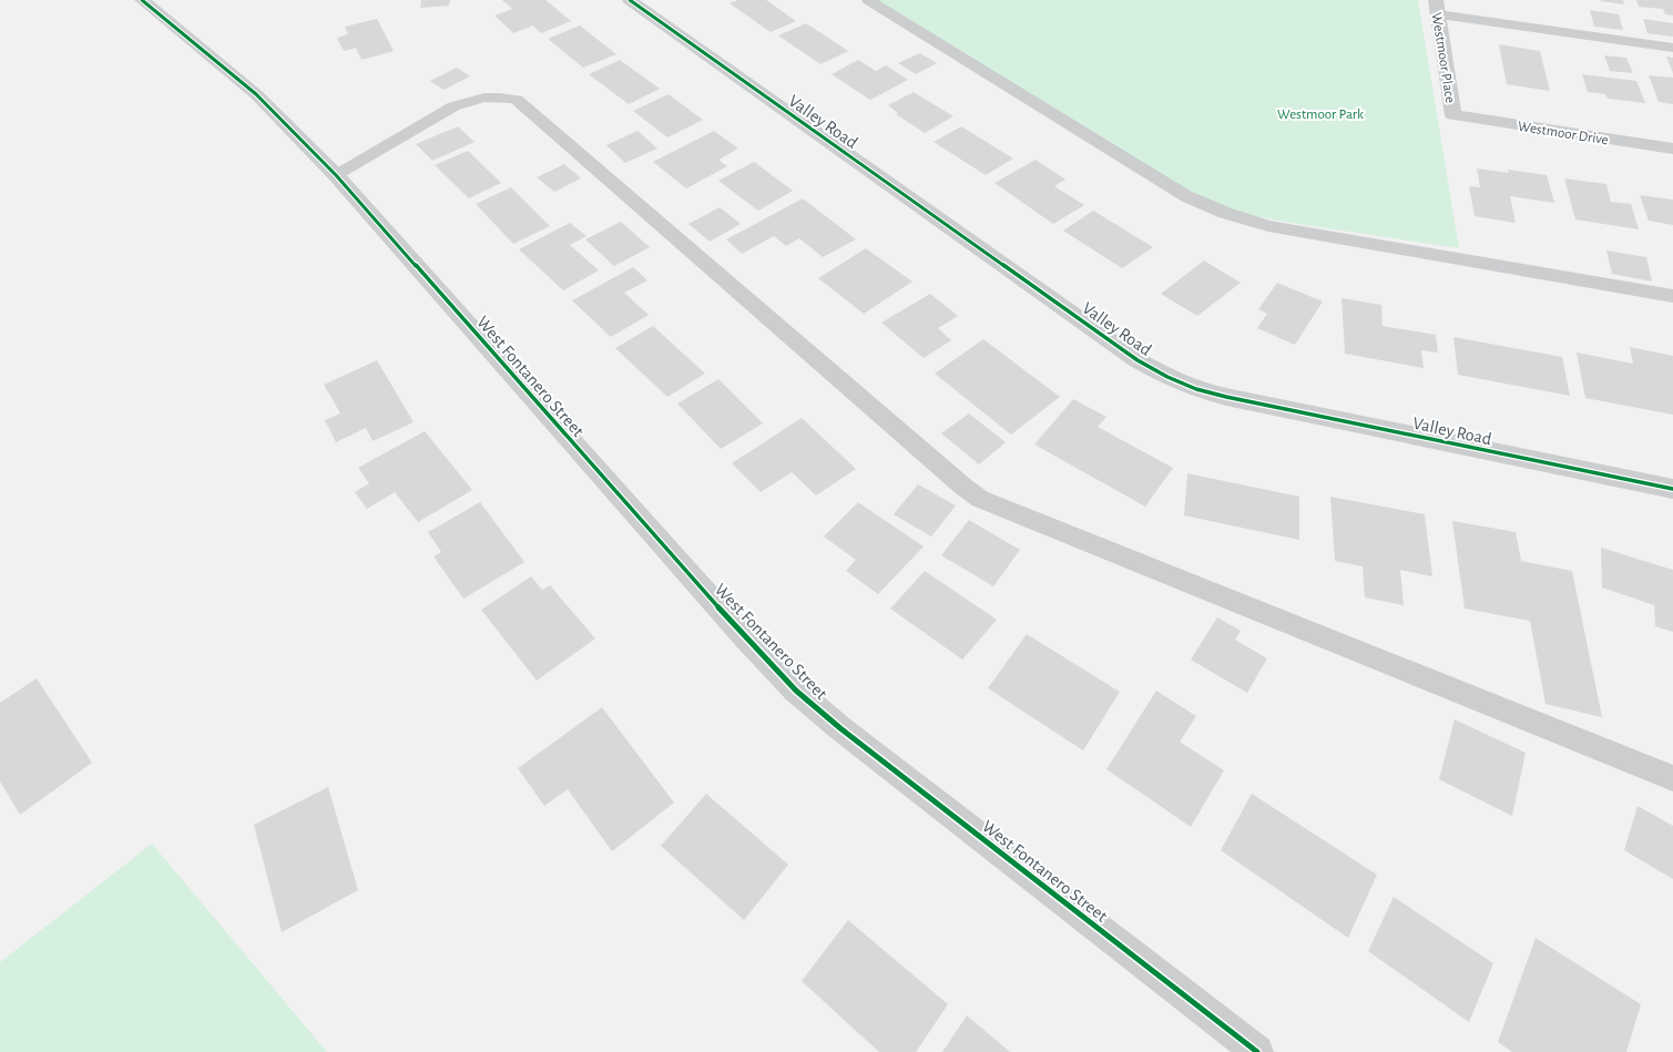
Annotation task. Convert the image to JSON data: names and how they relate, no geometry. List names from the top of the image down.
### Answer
{
  "streets": {
    "street": [
      "Westmoor Place",
      "Valley Road",
      "Westmoor Drive",
      "West Fontanero Street"
    ]
  },
  "crossings": [
    ["Westmoor Place", "Westmoor Drive"]
  ],
  "parks": ["Westmoor Park"]
}
